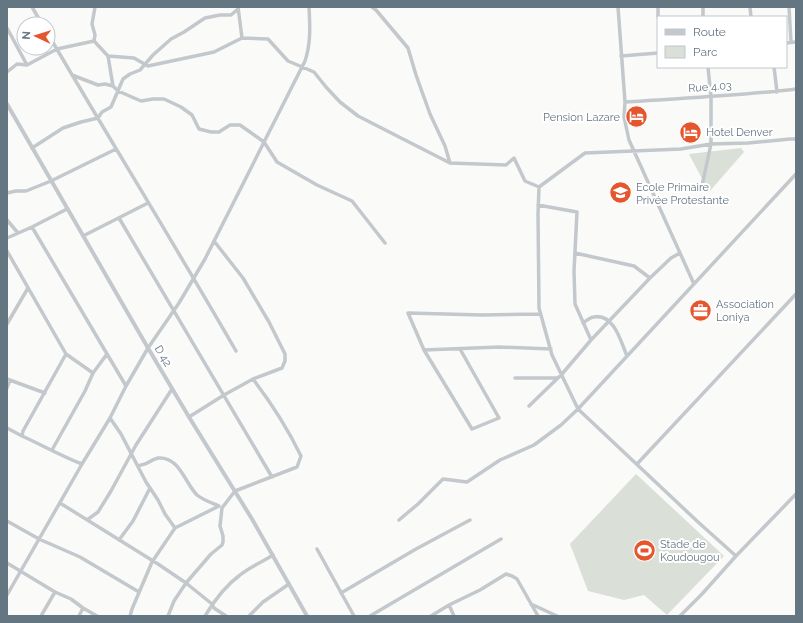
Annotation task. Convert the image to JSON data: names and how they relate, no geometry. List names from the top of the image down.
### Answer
{
  "streets": {
    "street": ["Rue 4.03", "D 42"]
  },
  "places": {
    "hotel": ["Pension Lazare", "Hotel Denver"],
    "school or university": ["Ecole Primaire Privée Protestante"],
    "office": ["Association Loniya"],
    "sports": ["Stade de Koudougou"]
  },
  "legend": ["Route", "Parc"],
  "north": "left"
}
